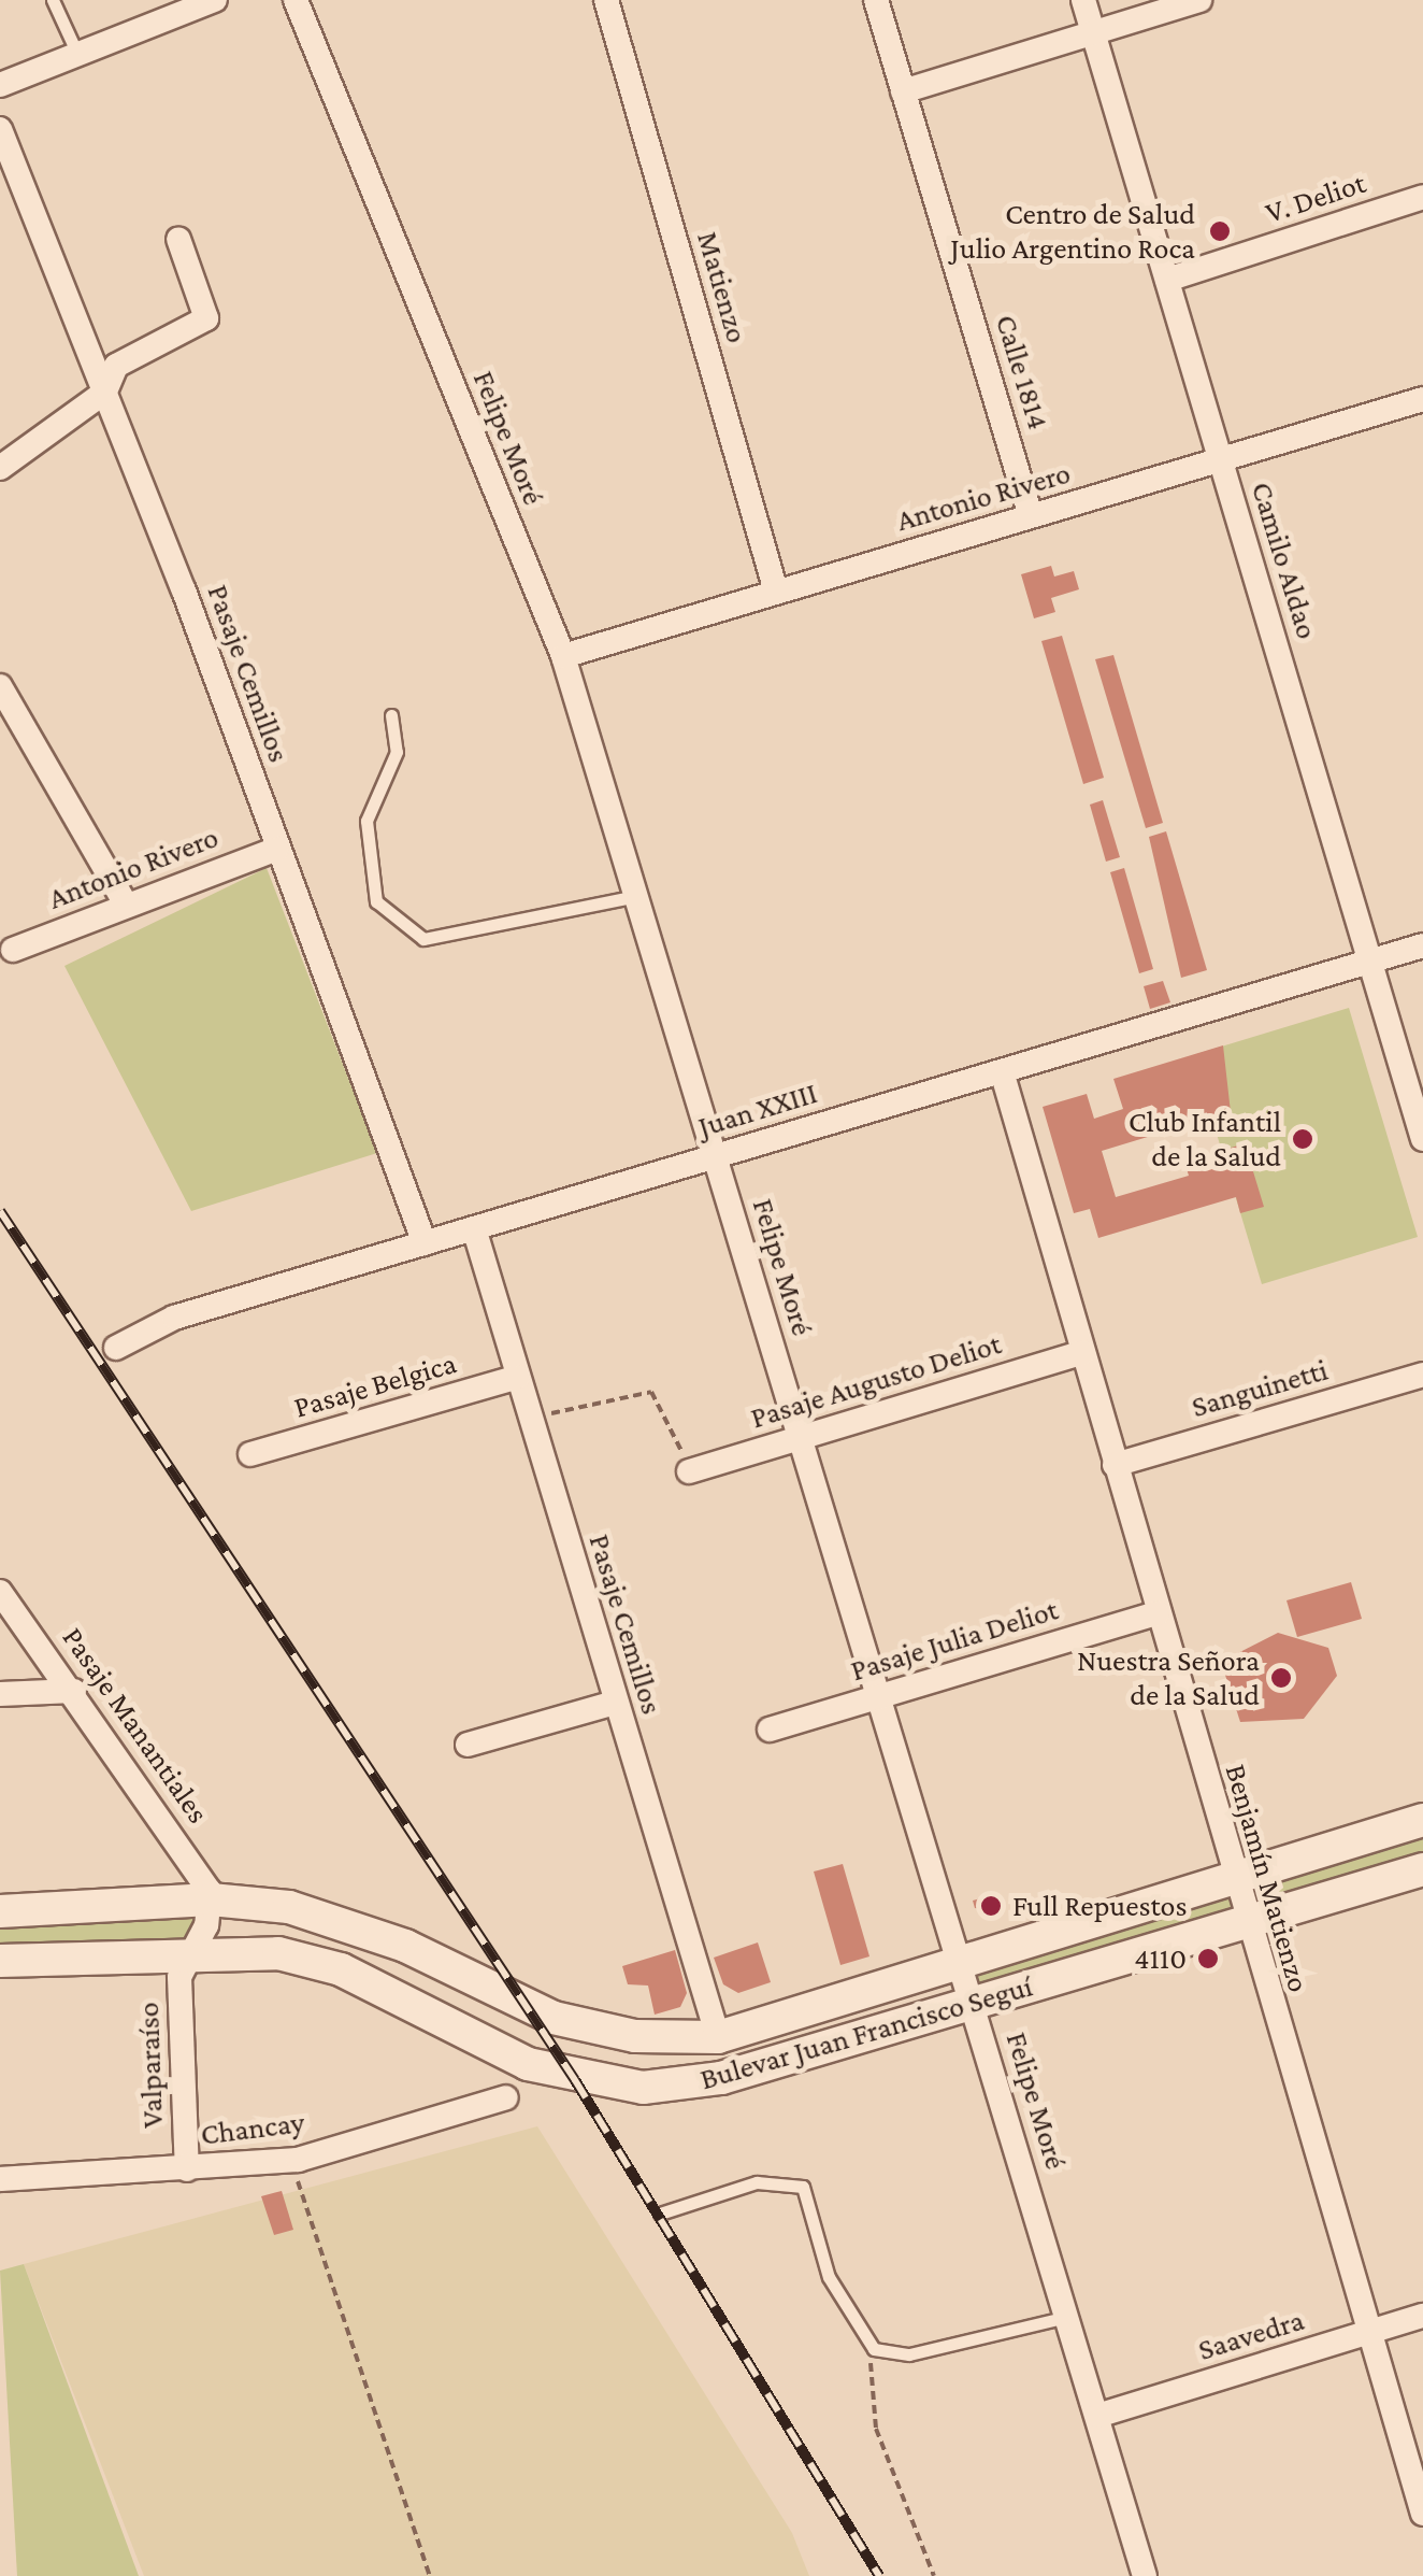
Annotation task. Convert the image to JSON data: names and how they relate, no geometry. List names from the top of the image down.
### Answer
{
  "streets": {
    "main road": ["Bulevar Juan Francisco Seguí"],
    "street": [
      "V. Deliot",
      "Matienzo",
      "Calle 1814",
      "Felipe Moré",
      "Antonio Rivero",
      "Camilo Aldao",
      "Pasaje Cemillos",
      "Juan XXIII",
      "Pasaje Augusto Deliot",
      "Pasaje Belgica",
      "Sanguinetti",
      "Pasaje Julia Deliot",
      "Pasaje Manantiales",
      "Benjamín Matienzo",
      "Valparaíso",
      "Chancay",
      "Saavedra"
    ]
  },
  "crossings": [
    ["V. Deliot", "Camilo Aldao"],
    ["Matienzo", "Antonio Rivero"],
    ["Calle 1814", "Antonio Rivero"],
    ["Felipe Moré", "Antonio Rivero"],
    ["Felipe Moré", "Juan XXIII"],
    ["Felipe Moré", "Pasaje Augusto Deliot"],
    ["Felipe Moré", "Pasaje Julia Deliot"],
    ["Felipe Moré", "Bulevar Juan Francisco Seguí"],
    ["Felipe Moré", "Saavedra"],
    ["Antonio Rivero", "Camilo Aldao"],
    ["Antonio Rivero", "Pasaje Cemillos"],
    ["Camilo Aldao", "Juan XXIII"],
    ["Pasaje Cemillos", "Juan XXIII"],
    ["Pasaje Cemillos", "Pasaje Belgica"],
    ["Pasaje Cemillos", "Bulevar Juan Francisco Seguí"],
    ["Juan XXIII", "Benjamín Matienzo"],
    ["Pasaje Augusto Deliot", "Benjamín Matienzo"],
    ["Sanguinetti", "Benjamín Matienzo"],
    ["Pasaje Julia Deliot", "Benjamín Matienzo"],
    ["Pasaje Manantiales", "Bulevar Juan Francisco Seguí"],
    ["Pasaje Manantiales", "Valparaíso"],
    ["Benjamín Matienzo", "Bulevar Juan Francisco Seguí"],
    ["Benjamín Matienzo", "Saavedra"],
    ["Bulevar Juan Francisco Seguí", "Valparaíso"],
    ["Valparaíso", "Chancay"]
  ],
  "places": [
    "Centro de Salud Julio Argentino Roca",
    "Club Infantil de la Salud",
    "Nuestra Señora de la Salud",
    "Full Repuestos",
    "4110"
  ]
}
